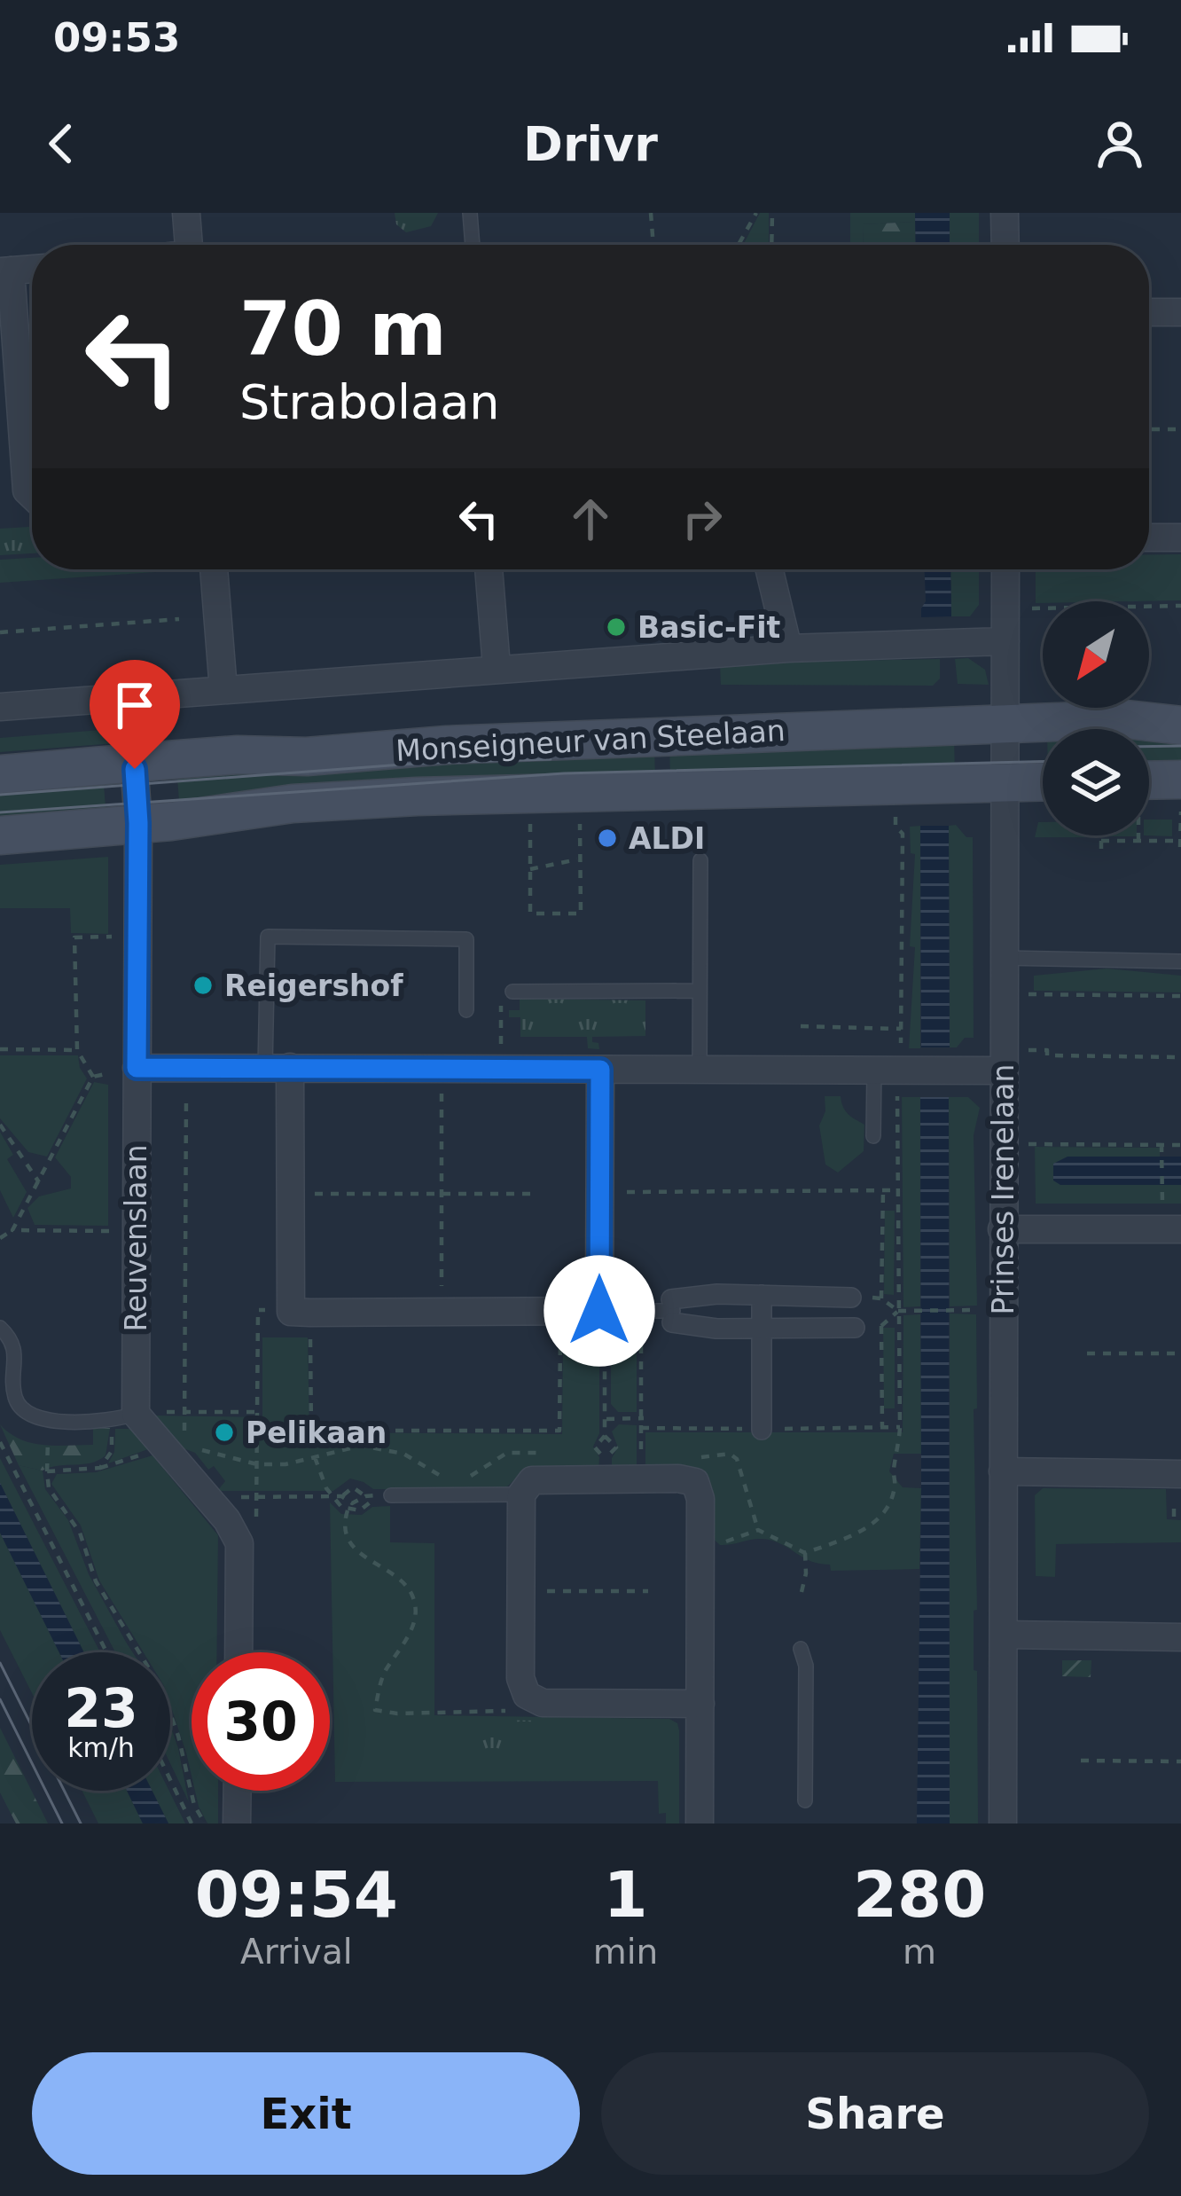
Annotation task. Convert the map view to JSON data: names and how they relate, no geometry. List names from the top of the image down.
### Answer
{
  "streets": {
    "main road": ["Monseigneur van Steelaan"],
    "street": ["Prinses Irenelaan", "Reuvenslaan"]
  },
  "crossings": [
    ["Monseigneur van Steelaan", "Prinses Irenelaan"],
    ["Monseigneur van Steelaan", "Reuvenslaan"]
  ],
  "places": [
    "Basic-Fit",
    "ALDI",
    "Reigershof",
    "Pelikaan"
  ],
  "north": "bottom left",
  "page": {
    "status": "09:53",
    "header": "Drivr",
    "turn": ["70 m", "Strabolaan"],
    "speed": "23 km/h",
    "limit": "30",
    "eta": [
      "09:54",
      "Arrival",
      "1",
      "min",
      "280",
      "m"
    ],
    "buttons": ["Exit", "Share"]
  }
}
